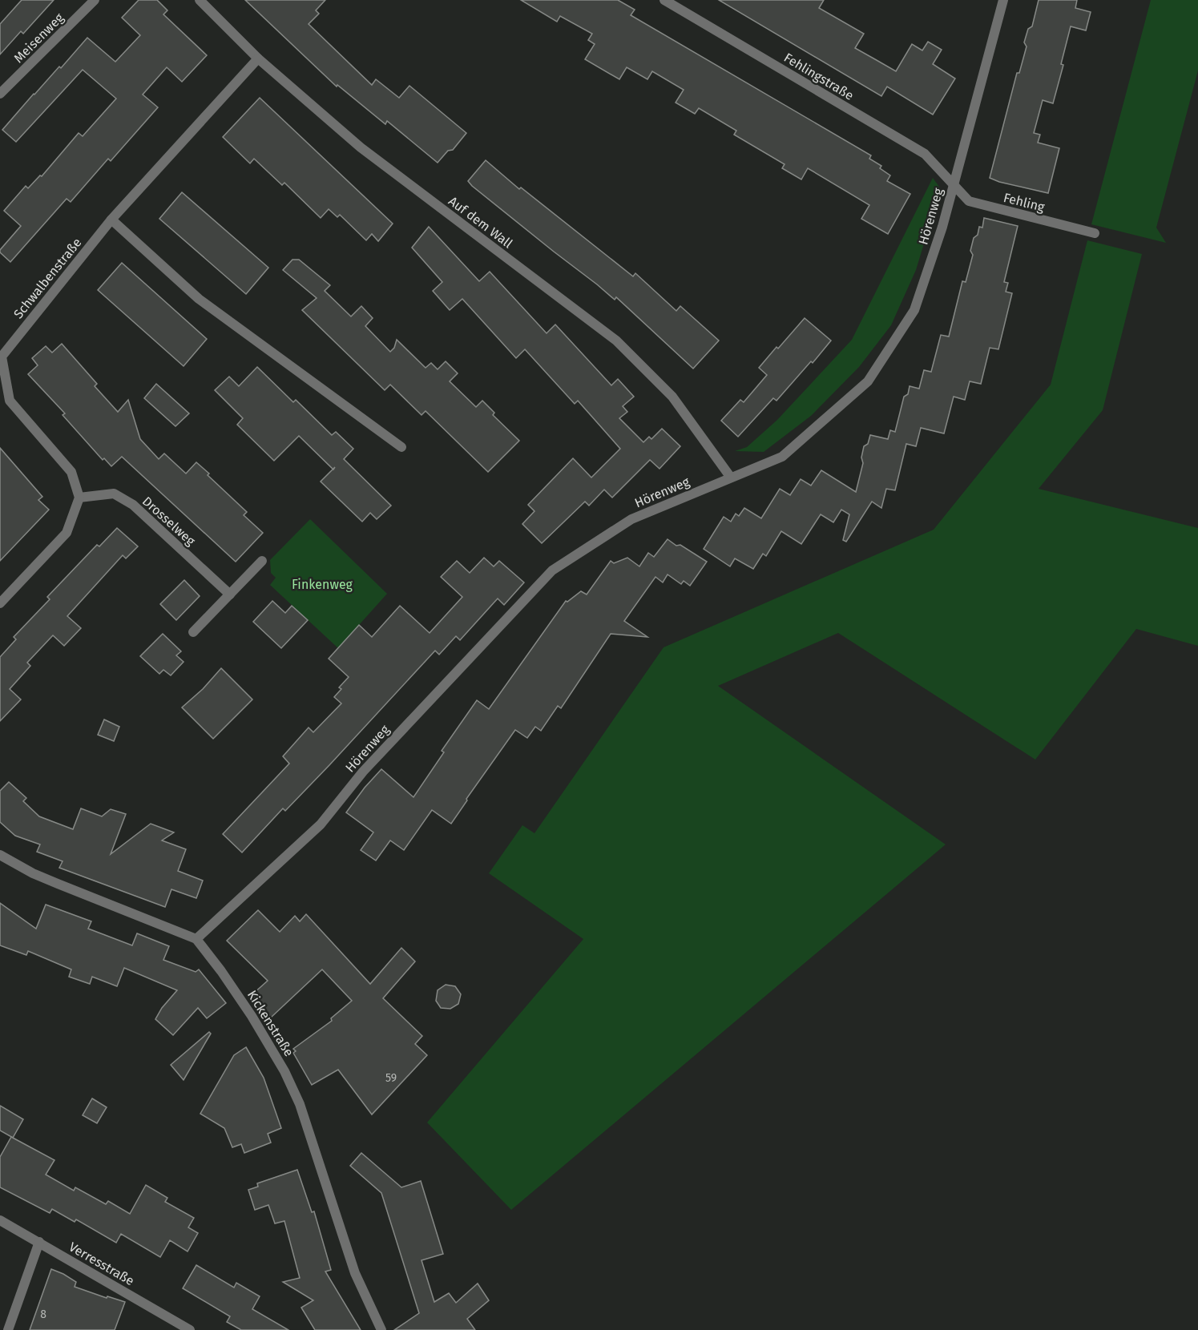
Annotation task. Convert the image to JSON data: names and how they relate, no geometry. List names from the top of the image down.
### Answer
{
  "streets": {
    "street": [
      "Meisenweg",
      "Fehlingstraße",
      "Fehling",
      "Hörenweg",
      "Auf dem Wall",
      "Schwalbenstraße",
      "Drosselweg",
      "Kickenstraße",
      "Verresstraße"
    ]
  },
  "crossings": [
    ["Fehlingstraße", "Fehling"],
    ["Fehlingstraße", "Hörenweg"],
    ["Fehling", "Hörenweg"],
    ["Hörenweg", "Auf dem Wall"],
    ["Hörenweg", "Kickenstraße"],
    ["Auf dem Wall", "Schwalbenstraße"],
    ["Schwalbenstraße", "Drosselweg"]
  ],
  "parks": ["Finkenweg"],
  "house_numbers": ["59", "8"]
}
